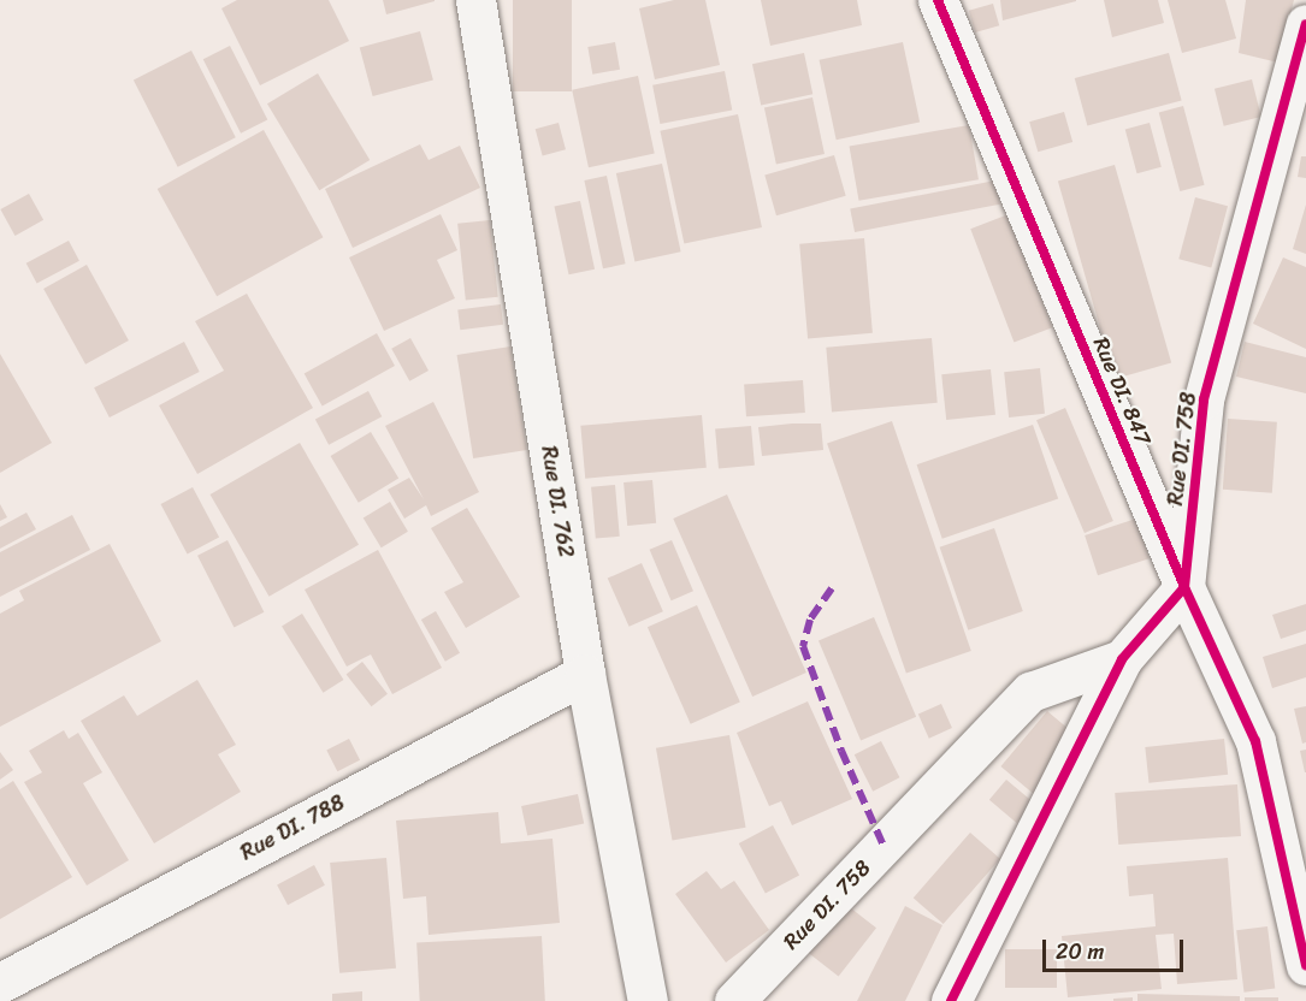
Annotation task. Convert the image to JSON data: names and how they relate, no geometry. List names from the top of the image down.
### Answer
{
  "streets": {
    "street": [
      "Rue DI. 847",
      "Rue DI. 758",
      "Rue DI. 762",
      "Rue DI. 788"
    ]
  },
  "crossings": [
    ["Rue DI. 847", "Rue DI. 758"],
    ["Rue DI. 762", "Rue DI. 788"]
  ],
  "scale_bar": "20 m"
}
